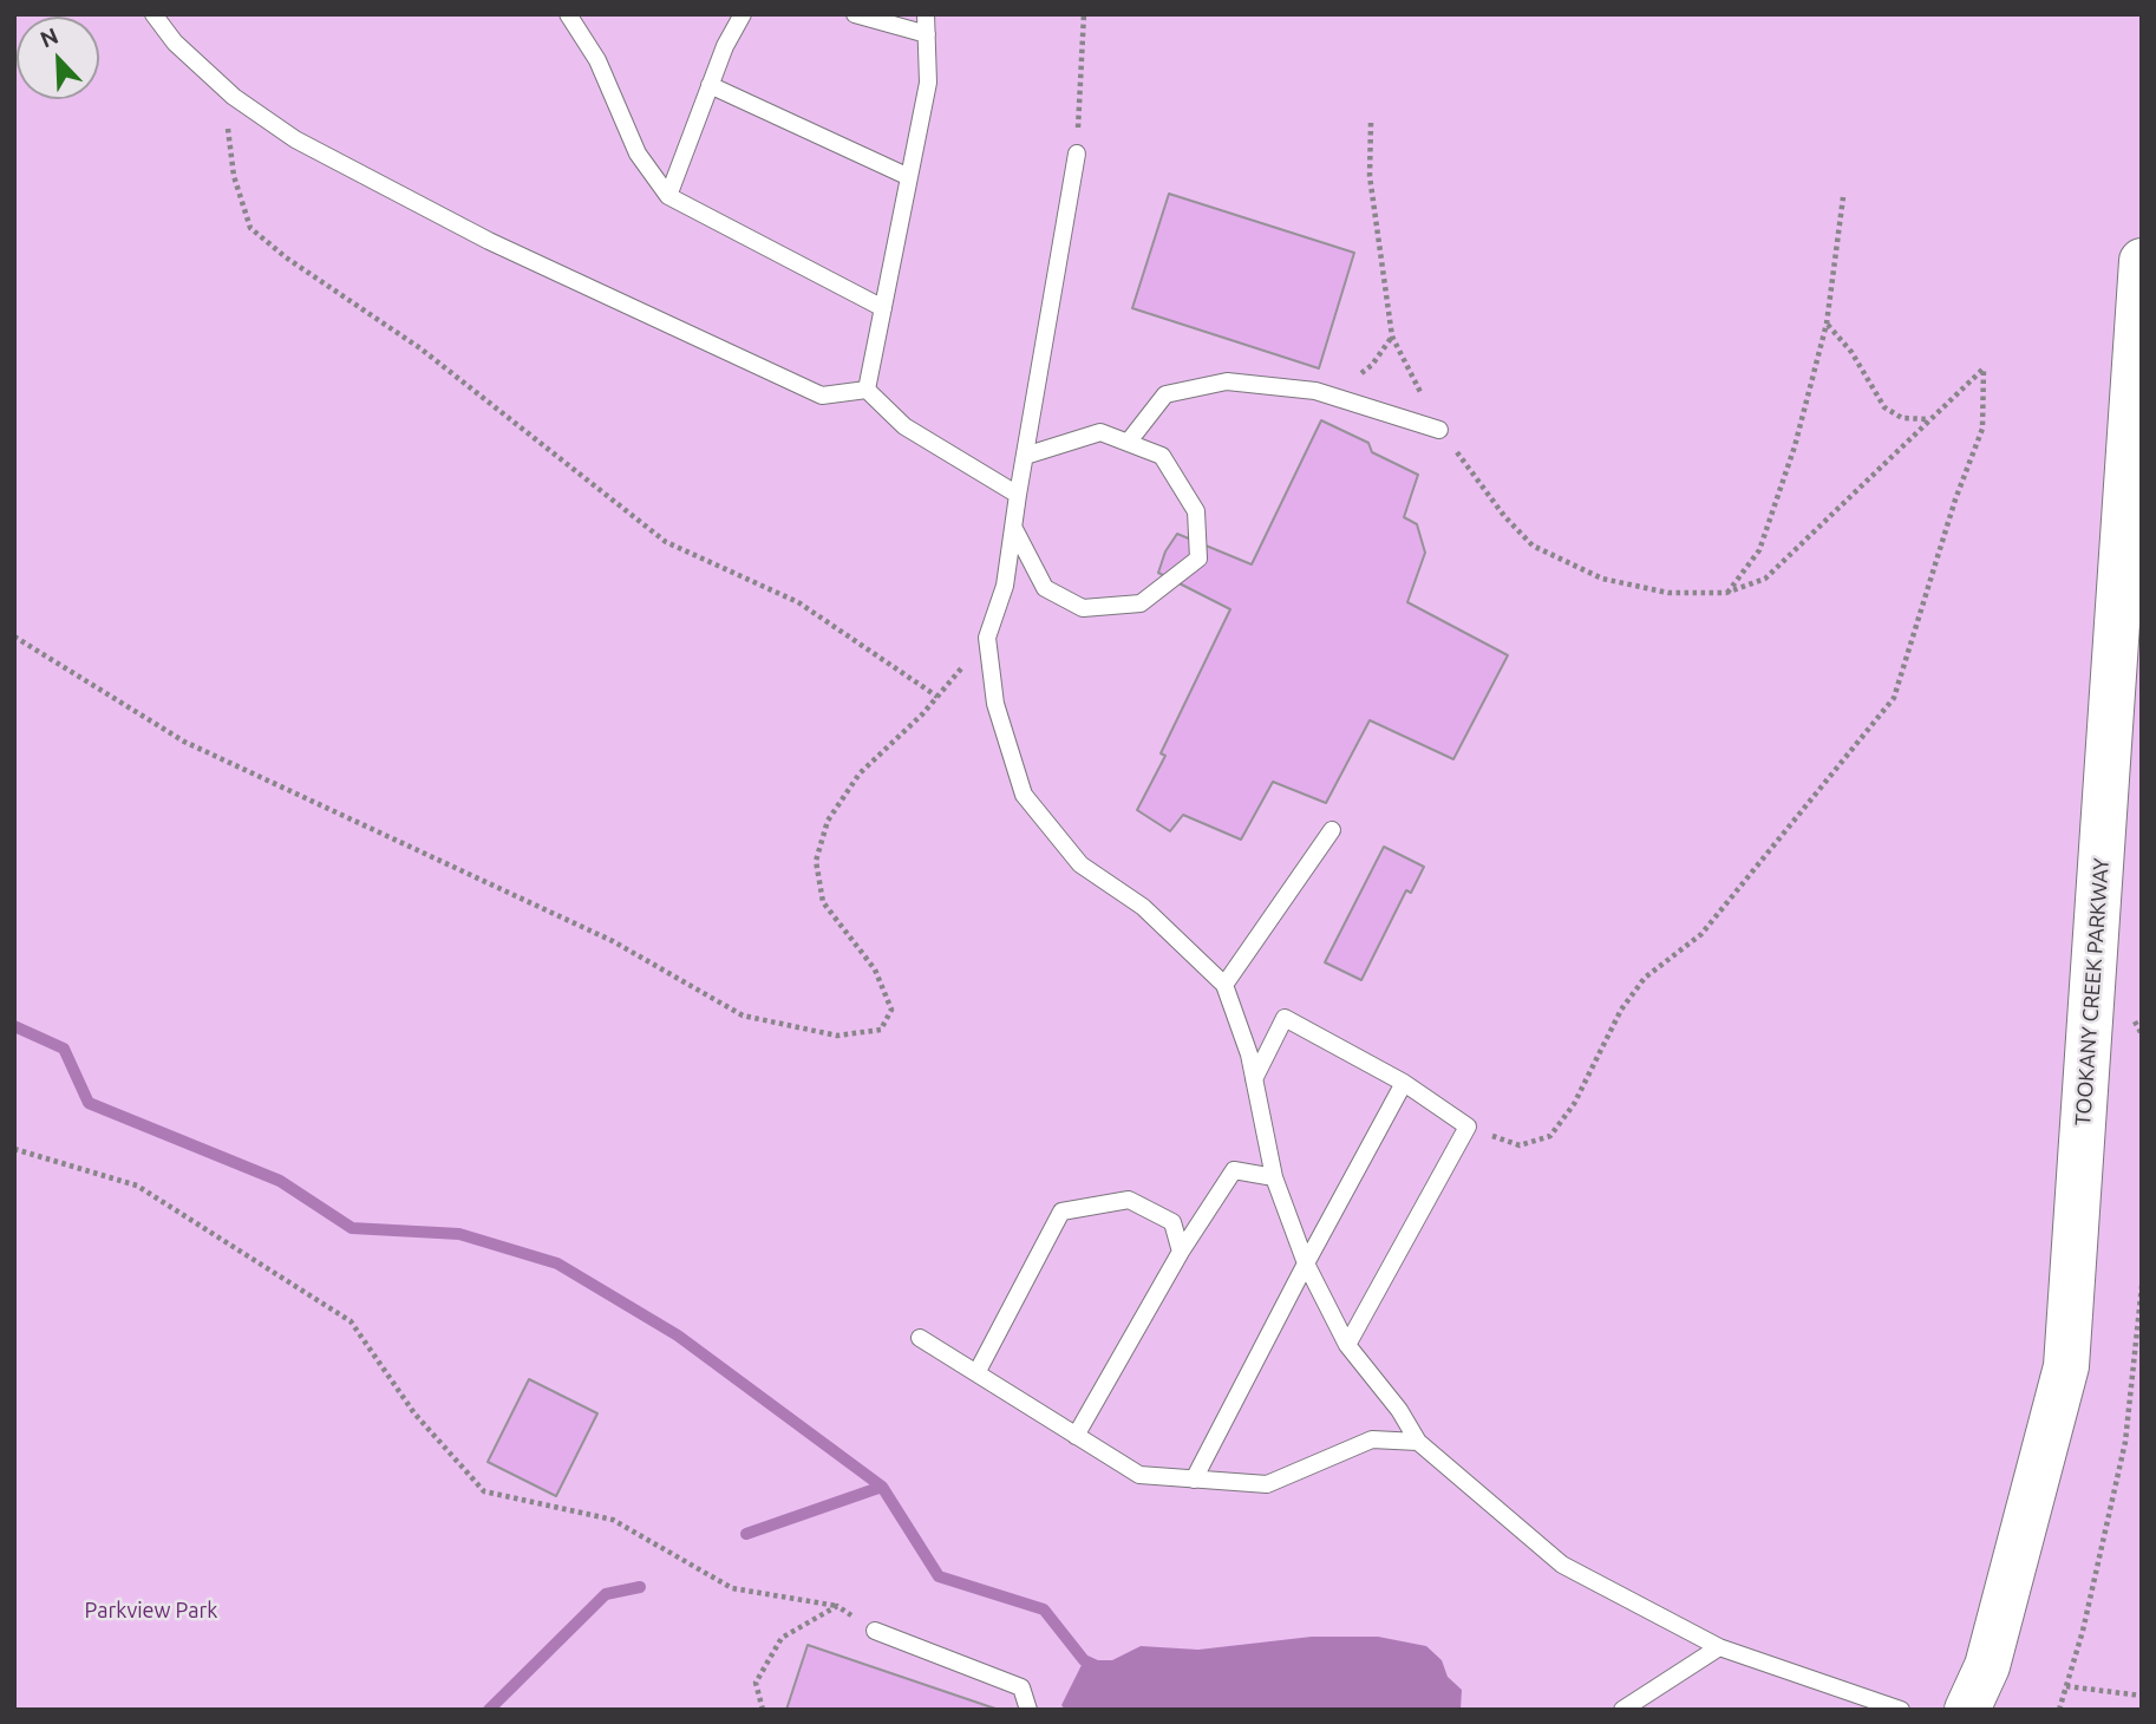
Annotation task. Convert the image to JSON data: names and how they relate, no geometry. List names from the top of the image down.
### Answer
{
  "streets": {
    "main road": ["TOOKANY CREEK PARKWAY"]
  },
  "parks": ["Parkview Park"],
  "north": "top left"
}
